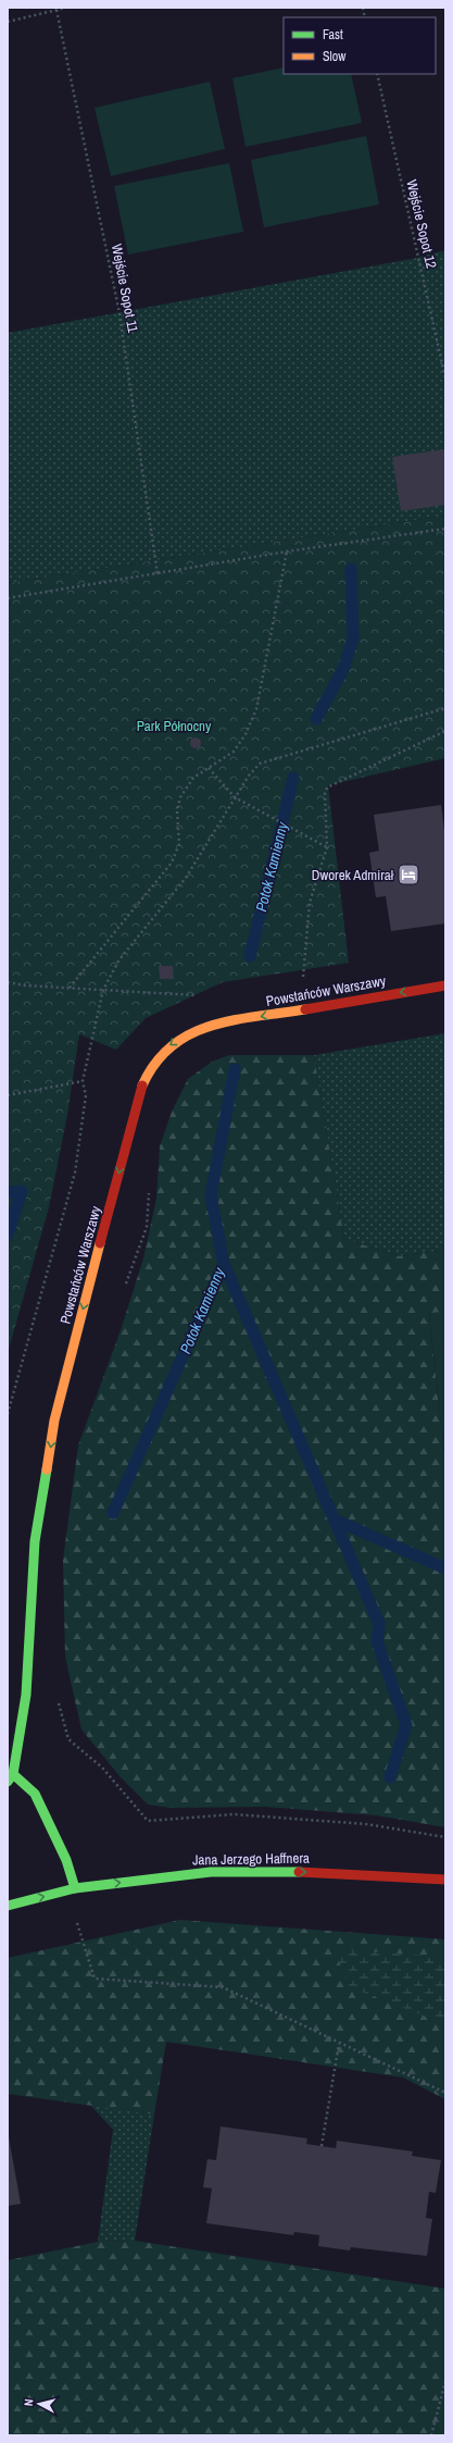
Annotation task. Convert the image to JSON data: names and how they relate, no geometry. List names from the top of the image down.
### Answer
{
  "streets": {
    "street": ["Powstańców Warszawy", "Jana Jerzego Haffnera"],
    "path": ["Wejście Sopot 12", "Wejście Sopot 11"]
  },
  "one_way": ["Powstańców Warszawy", "Jana Jerzego Haffnera"],
  "water": ["Potok Kamienny"],
  "parks": ["Park Północny"],
  "places": {
    "hotel": ["Dworek Admirał"]
  },
  "legend": ["Fast", "Slow"],
  "north": "left"
}
